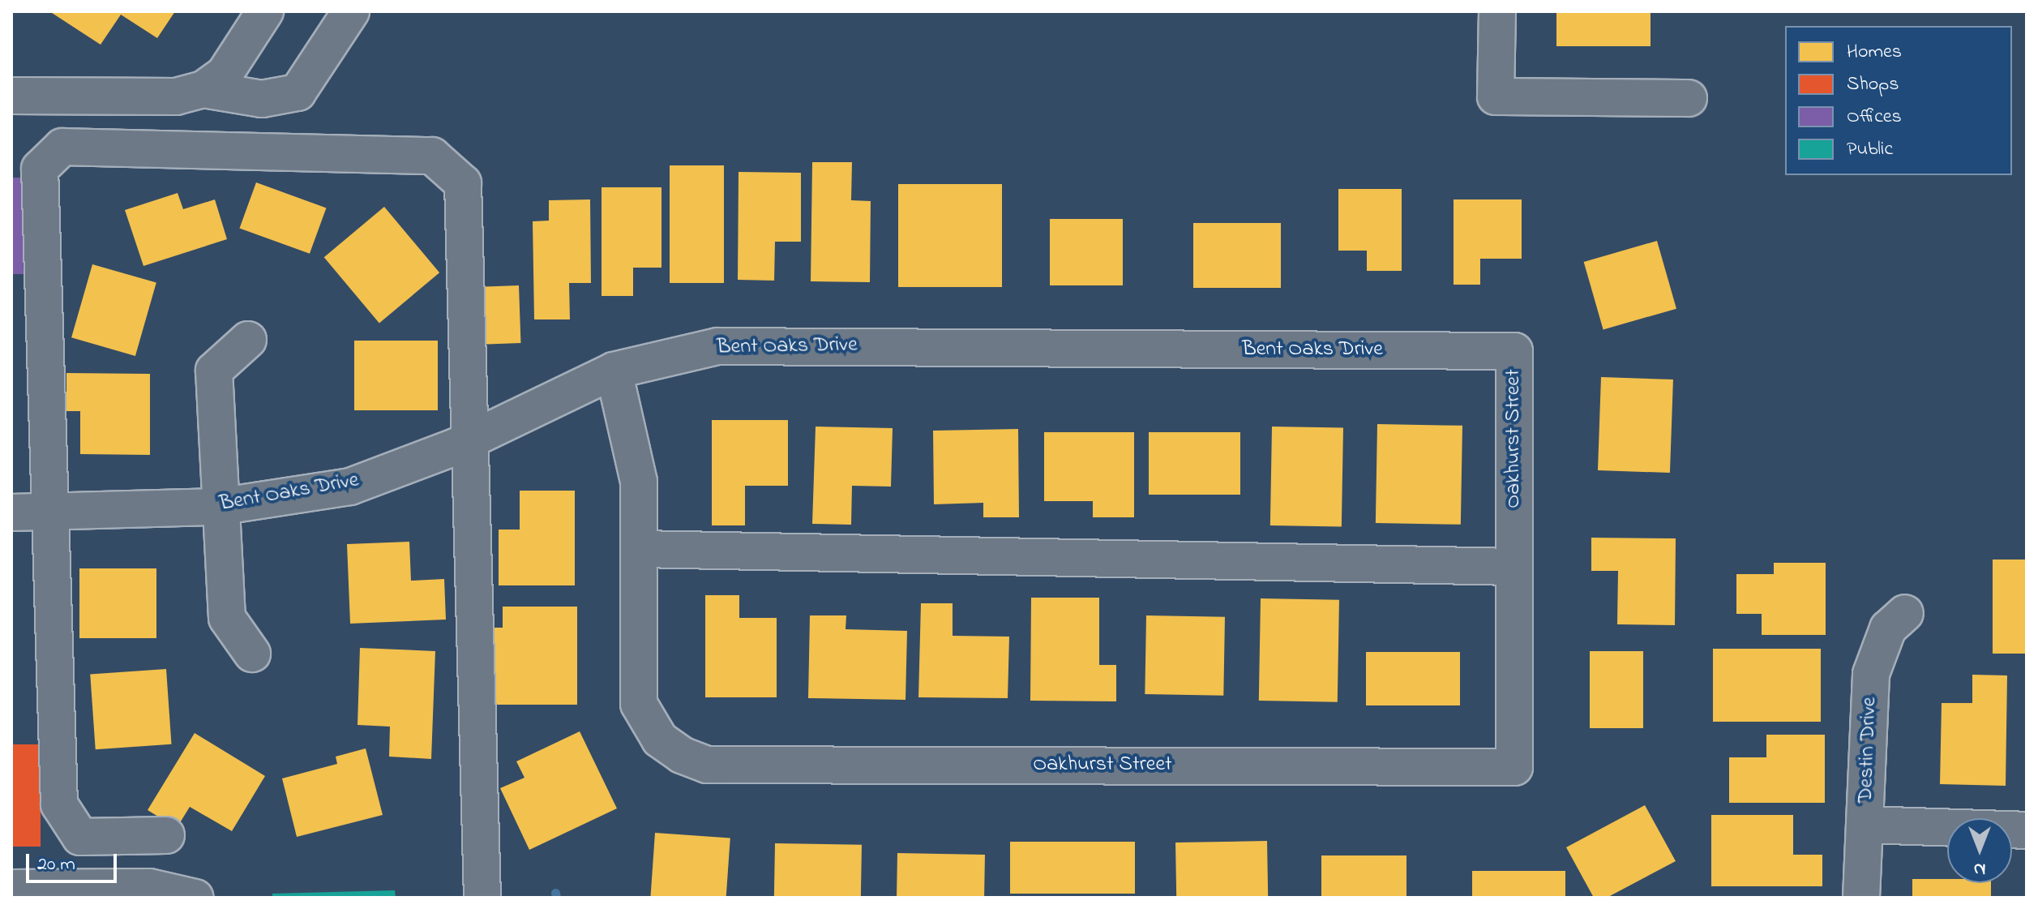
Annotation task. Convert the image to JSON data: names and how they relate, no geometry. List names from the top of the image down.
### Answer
{
  "streets": {
    "street": ["Bent Oaks Drive", "Oakhurst Street", "Destin Drive"]
  },
  "crossings": [
    ["Bent Oaks Drive", "Oakhurst Street"]
  ],
  "legend": [
    "Homes",
    "Shops",
    "Offices",
    "Public"
  ],
  "scale_bar": "20 m",
  "north": "bottom"
}
